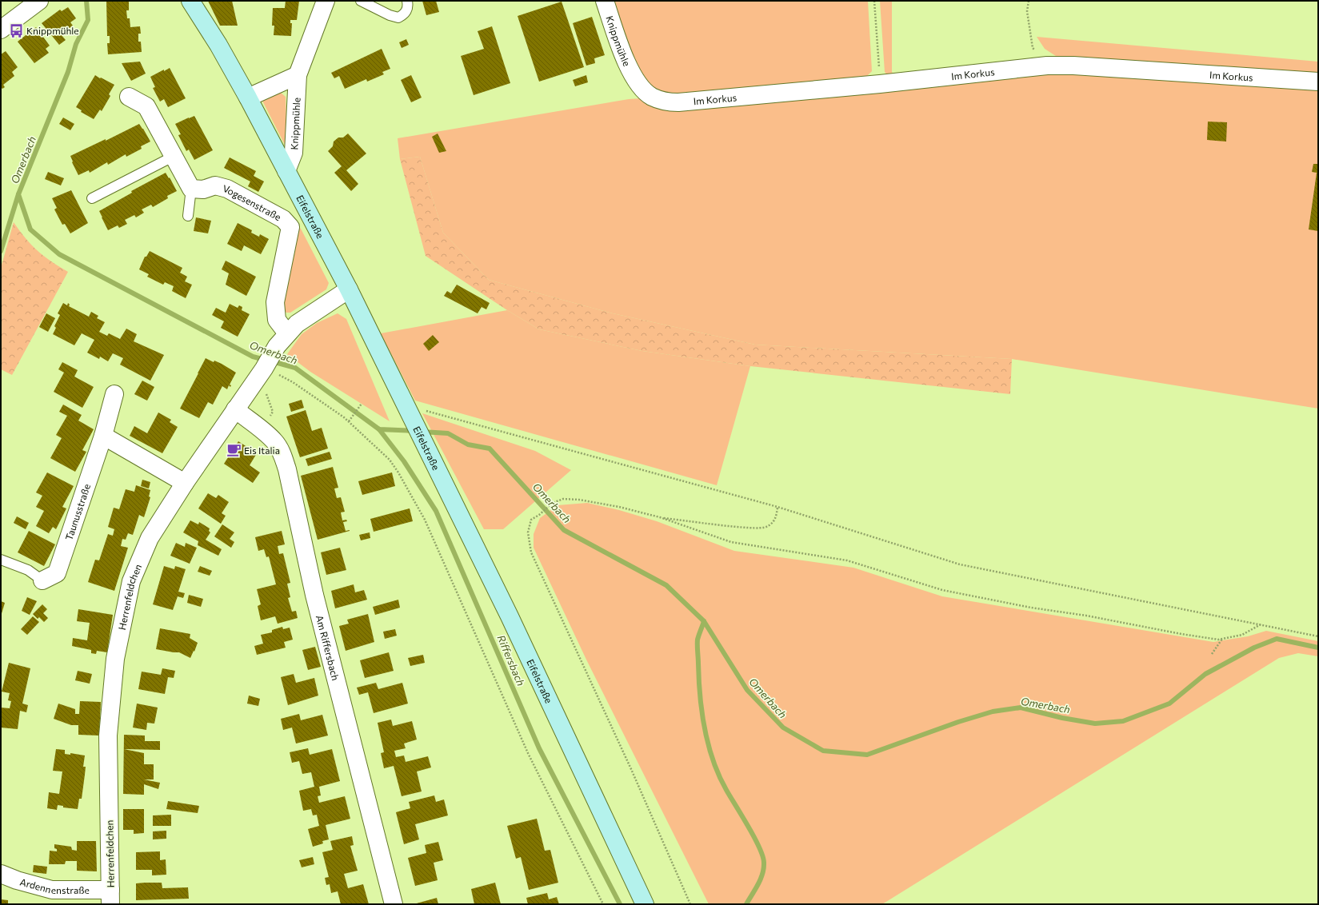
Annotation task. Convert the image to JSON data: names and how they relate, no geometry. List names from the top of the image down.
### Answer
{
  "streets": {
    "main road": ["Eifelstraße"],
    "street": [
      "Knippmühle",
      "Im Korkus",
      "Vogesenstraße",
      "Taunusstraße",
      "Herrenfeldchen",
      "Am Riffersbach",
      "Ardennenstraße"
    ]
  },
  "crossings": [
    ["Knippmühle", "Im Korkus"],
    ["Knippmühle", "Eifelstraße"],
    ["Vogesenstraße", "Herrenfeldchen"],
    ["Eifelstraße", "Herrenfeldchen"],
    ["Herrenfeldchen", "Am Riffersbach"],
    ["Herrenfeldchen", "Ardennenstraße"]
  ],
  "water": ["Omerbach", "Riffersbach"],
  "places": {
    "bus stop": ["Knippmühle"],
    "cafe": ["Eis Italia"]
  }
}
